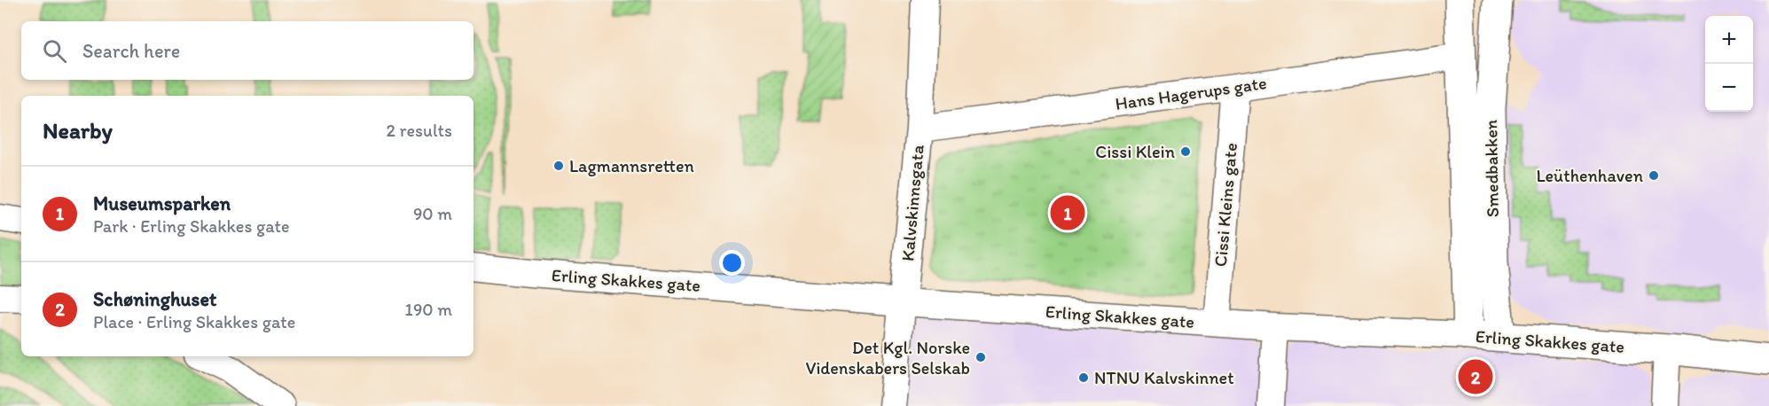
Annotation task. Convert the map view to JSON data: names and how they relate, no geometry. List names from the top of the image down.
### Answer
{
  "streets": {
    "street": [
      "Hans Hagerups gate",
      "Smedbakken",
      "Kalvskinnsgata",
      "Cissi Kleins gate",
      "Erling Skakkes gate"
    ]
  },
  "crossings": [
    ["Hans Hagerups gate", "Smedbakken"],
    ["Hans Hagerups gate", "Kalvskinnsgata"],
    ["Hans Hagerups gate", "Cissi Kleins gate"],
    ["Smedbakken", "Erling Skakkes gate"],
    ["Kalvskinnsgata", "Erling Skakkes gate"],
    ["Cissi Kleins gate", "Erling Skakkes gate"]
  ],
  "places": [
    "Cissi Klein",
    "Lagmannsretten",
    "Leüthenhaven",
    "Det Kgl. Norske Videnskabers Selskab",
    "NTNU Kalvskinnet"
  ],
  "page": {
    "map_buttons": ["+", "−"],
    "search": "Search here",
    "heading": ["Nearby", "2 results"],
    "list": [
      {
        "mark": "1",
        "name": "Museumsparken",
        "note": "Park · Erling Skakkes gate",
        "value": "90 m"
      },
      {
        "mark": "2",
        "name": "Schøninghuset",
        "note": "Place · Erling Skakkes gate",
        "value": "190 m"
      }
    ],
    "pins": ["1", "2"]
  }
}
